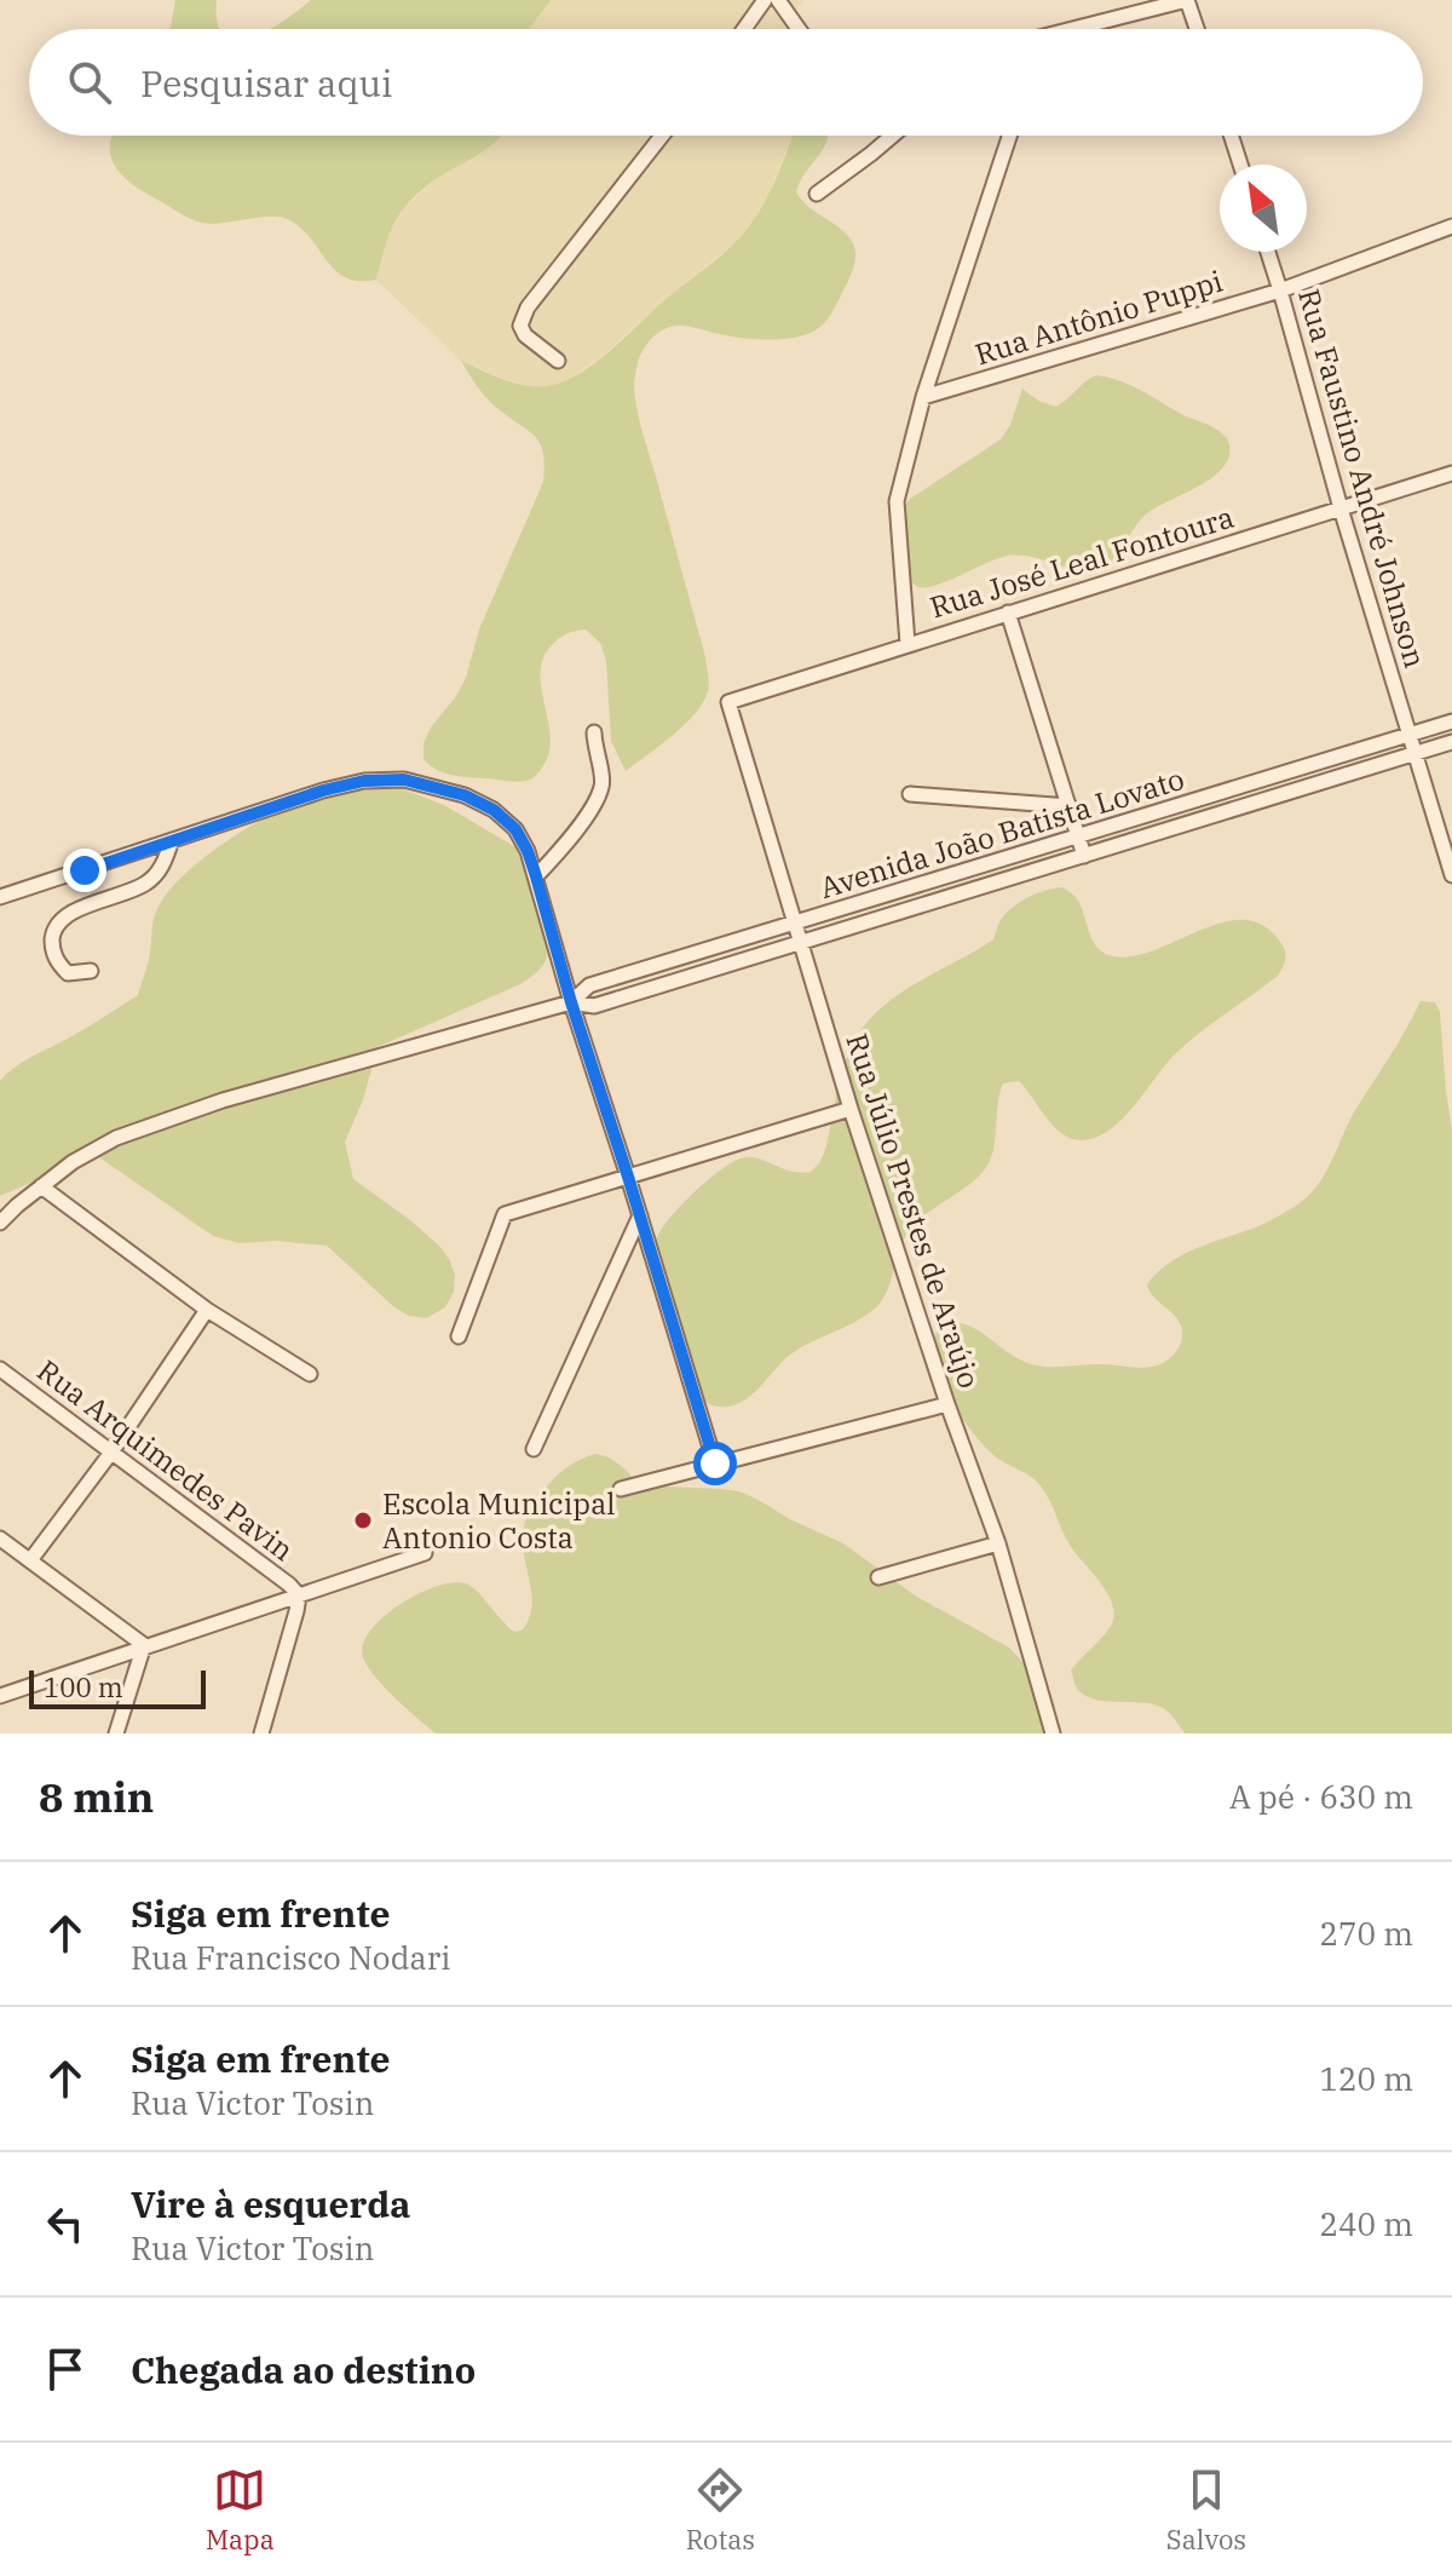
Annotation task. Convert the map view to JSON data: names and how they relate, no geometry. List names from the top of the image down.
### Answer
{
  "streets": {
    "street": [
      "Rua Antônio Puppi",
      "Rua Faustino André Johnson",
      "Rua José Leal Fontoura",
      "Avenida João Batista Lovato",
      "Rua Júlio Prestes de Araújo",
      "Rua Arquimedes Pavin"
    ]
  },
  "crossings": [
    ["Rua Antônio Puppi", "Rua Faustino André Johnson"],
    ["Rua Faustino André Johnson", "Rua José Leal Fontoura"],
    ["Rua Faustino André Johnson", "Avenida João Batista Lovato"],
    ["Rua José Leal Fontoura", "Rua Júlio Prestes de Araújo"],
    ["Avenida João Batista Lovato", "Rua Júlio Prestes de Araújo"]
  ],
  "places": ["Escola Municipal Antonio Costa"],
  "scale_bar": "100 m",
  "north": "top left",
  "page": {
    "search": "Pesquisar aqui",
    "scale": "100 m",
    "heading": ["8 min", "A pé · 630 m"],
    "list": [
      ["Siga em frente", "Rua Francisco Nodari", "270 m"],
      ["Siga em frente", "Rua Victor Tosin", "120 m"],
      ["Vire à esquerda", "Rua Victor Tosin", "240 m"],
      "Chegada ao destino"
    ],
    "nav": ["Mapa", "Rotas", "Salvos"]
  }
}
